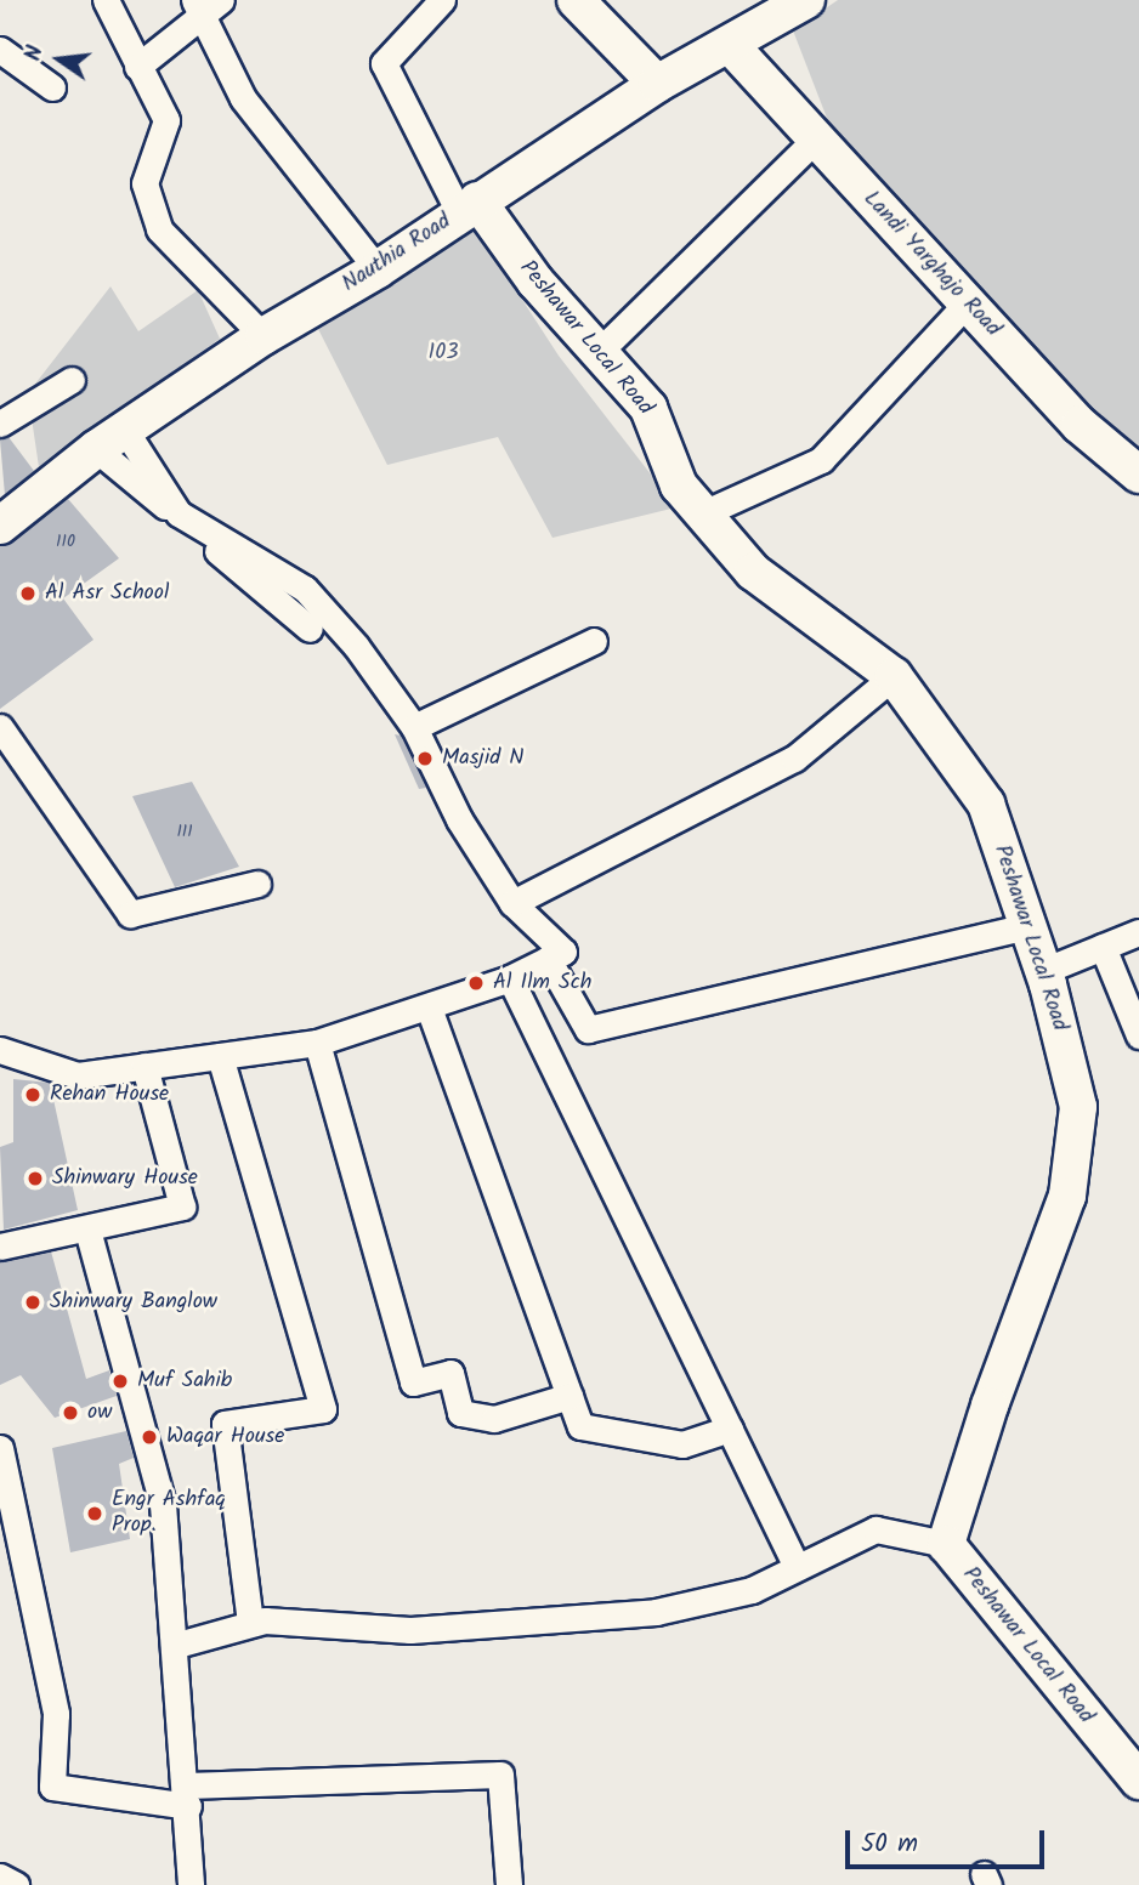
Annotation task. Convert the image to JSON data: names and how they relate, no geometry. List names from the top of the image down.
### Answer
{
  "streets": {
    "street": ["Nauthia Road", "Landi Yarghajo Road", "Peshawar Local Road"]
  },
  "crossings": [
    ["Nauthia Road", "Landi Yarghajo Road"],
    ["Nauthia Road", "Peshawar Local Road"]
  ],
  "parks": ["103"],
  "places": [
    "Al Asr School",
    "Masjid N",
    "Al Ilm Sch",
    "Rehan House",
    "Shinwary House",
    "Shinwary Banglow",
    "Muf Sahib",
    "ow",
    "Waqar House",
    "Engr Ashfaq Prop."
  ],
  "house_numbers": ["110", "111"],
  "scale_bar": "50 m",
  "north": "left"
}
